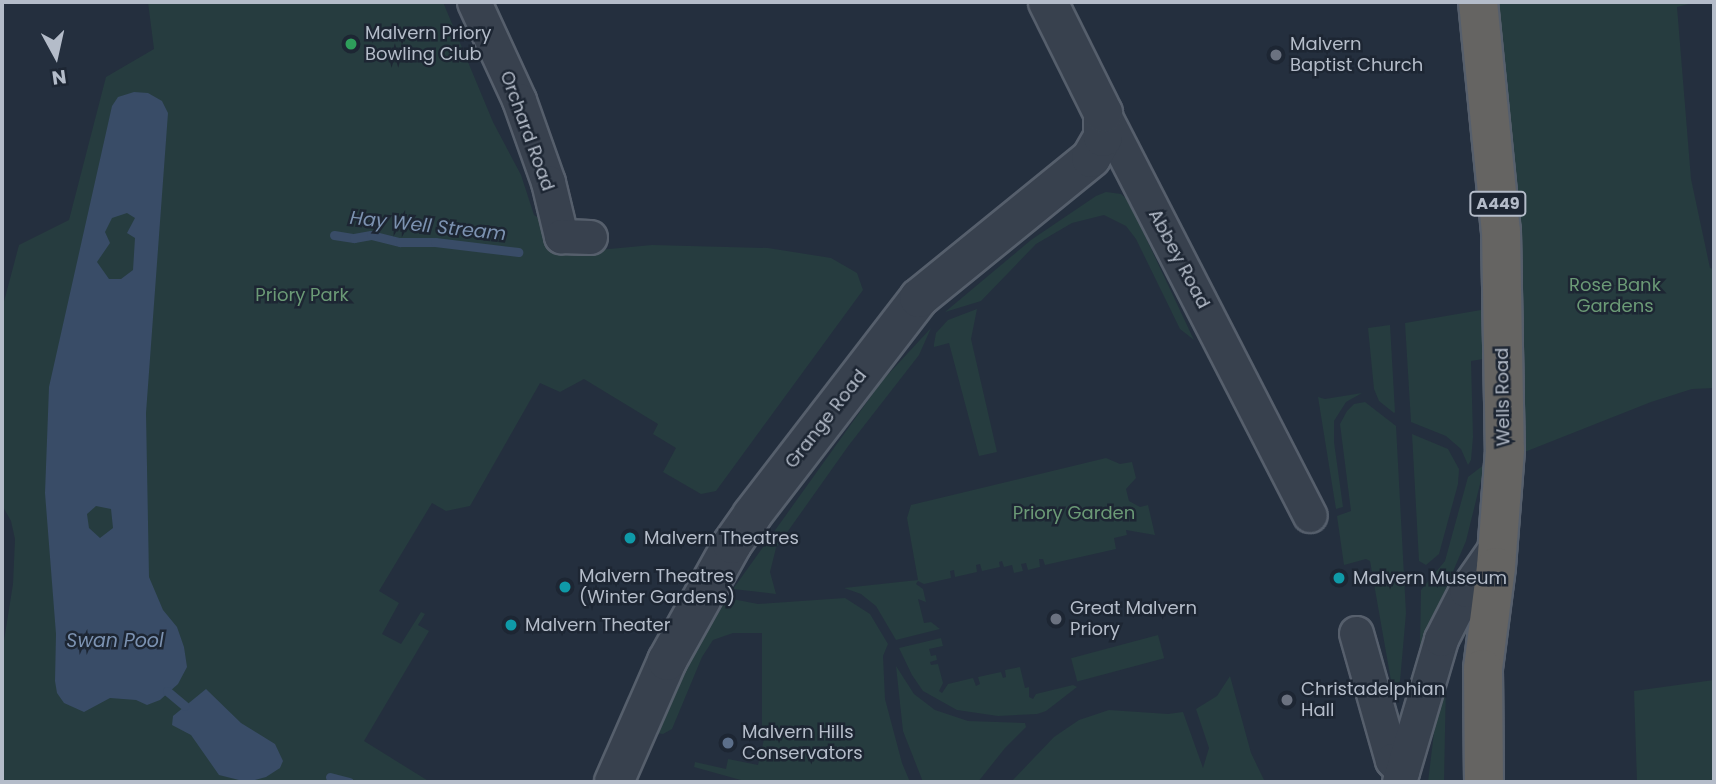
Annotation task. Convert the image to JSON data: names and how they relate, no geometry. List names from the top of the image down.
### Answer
{
  "streets": {
    "highway": ["A449", "Wells Road"],
    "street": ["Orchard Road", "Abbey Road", "Grange Road"]
  },
  "crossings": [
    ["A449", "Wells Road"],
    ["Abbey Road", "Grange Road"]
  ],
  "water": ["Hay Well Stream", "Swan Pool"],
  "parks": ["Rose Bank Gardens", "Priory Park", "Priory Garden"],
  "places": [
    "Malvern Priory Bowling Club",
    "Malvern Baptist Church",
    "Malvern Theatres",
    "Malvern Museum",
    "Malvern Theatres (Winter Gardens)",
    "Great Malvern Priory",
    "Malvern Theater",
    "Christadelphian Hall",
    "Malvern Hills Conservators"
  ],
  "north": "bottom"
}
